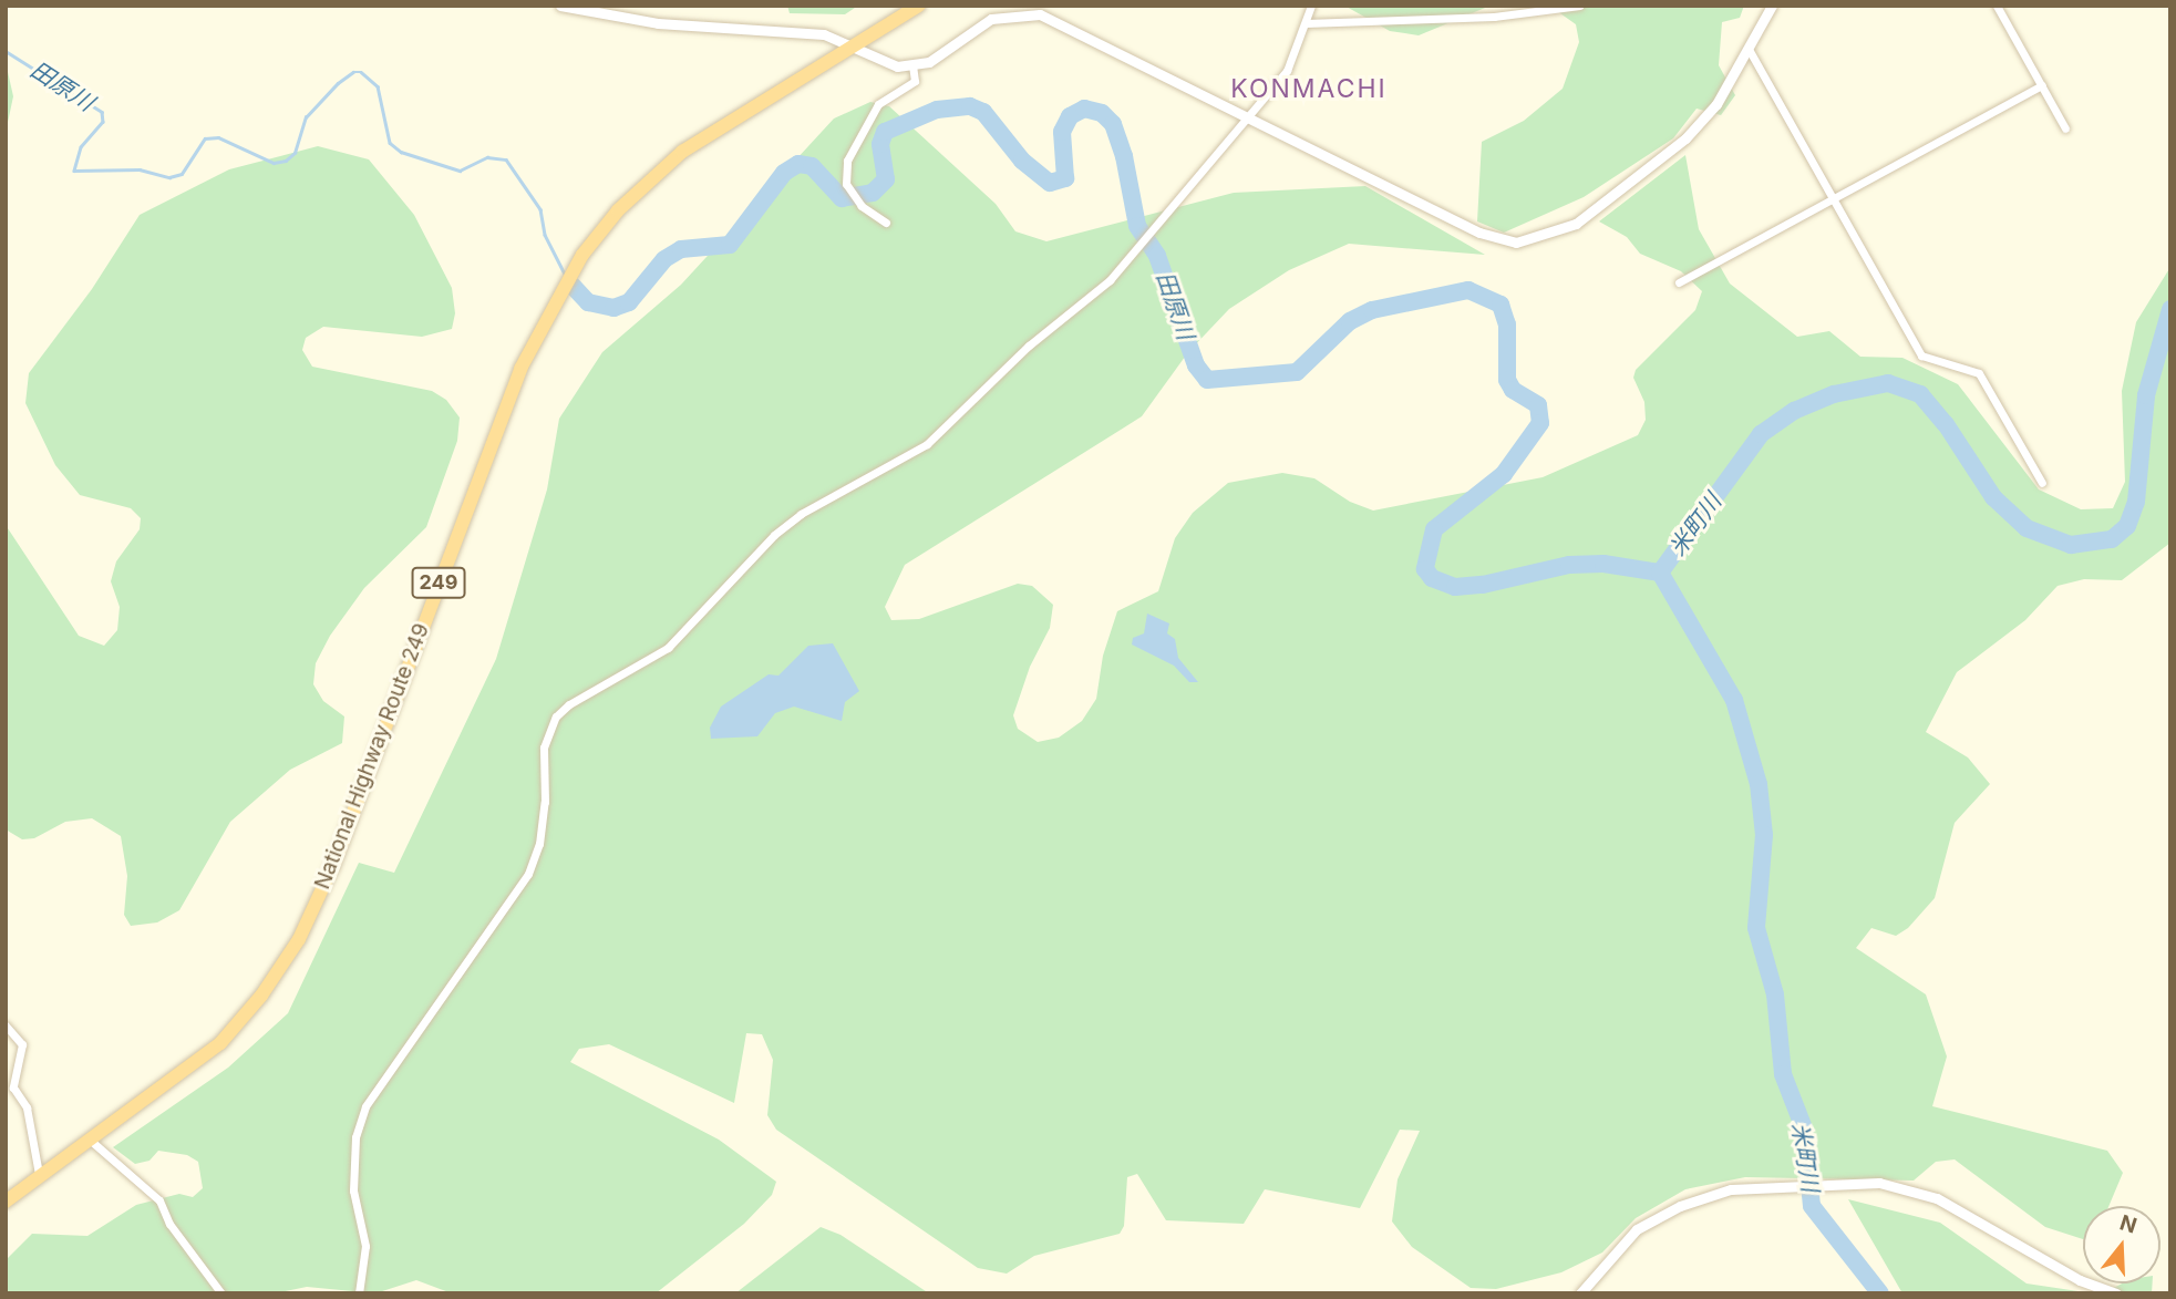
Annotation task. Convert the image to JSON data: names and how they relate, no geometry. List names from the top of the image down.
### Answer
{
  "streets": {
    "highway": ["249", "National Highway Route 249"]
  },
  "districts": ["KONMACHI"],
  "water": ["田原川", "米町川"],
  "north": "top"
}
